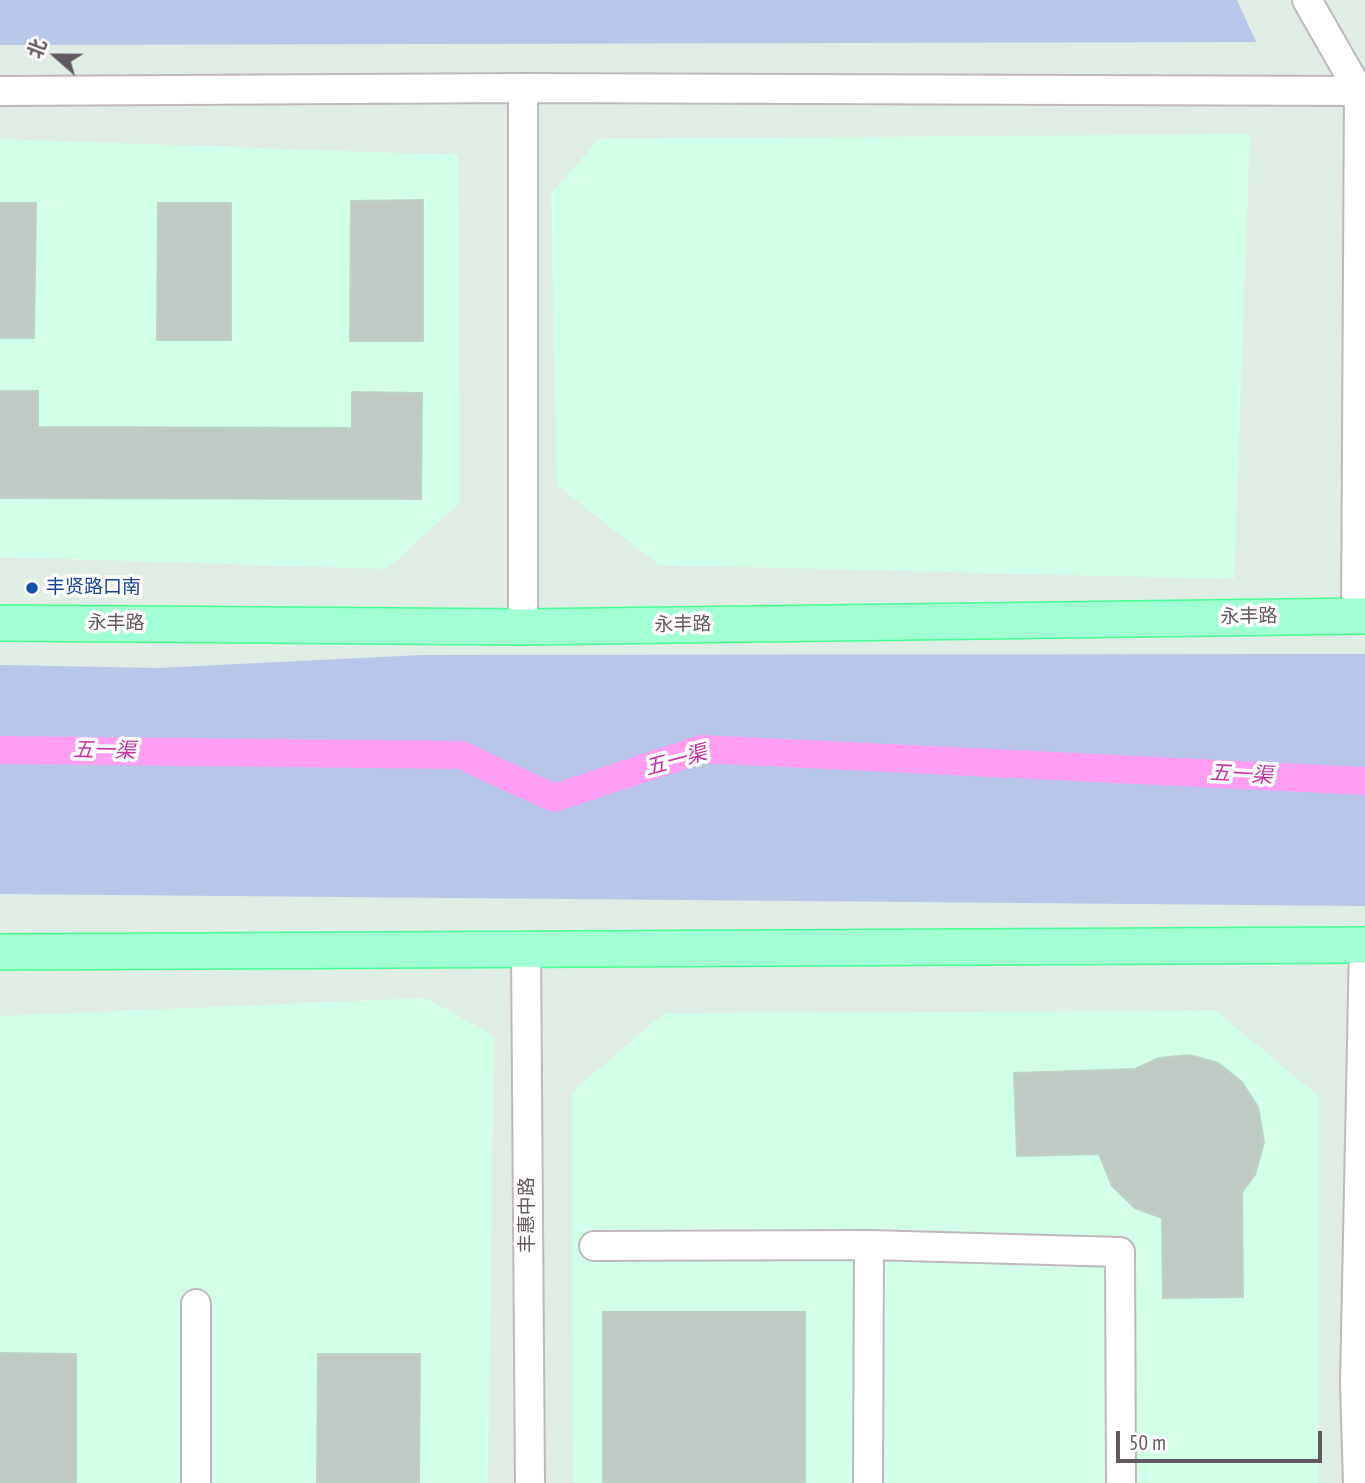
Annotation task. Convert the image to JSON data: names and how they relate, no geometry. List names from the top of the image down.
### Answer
{
  "streets": {
    "main road": ["永丰路"],
    "street": ["丰惠中路"]
  },
  "water": ["五一渠"],
  "places": ["丰贤路口南"],
  "scale_bar": "50 m",
  "north": "left"
}
